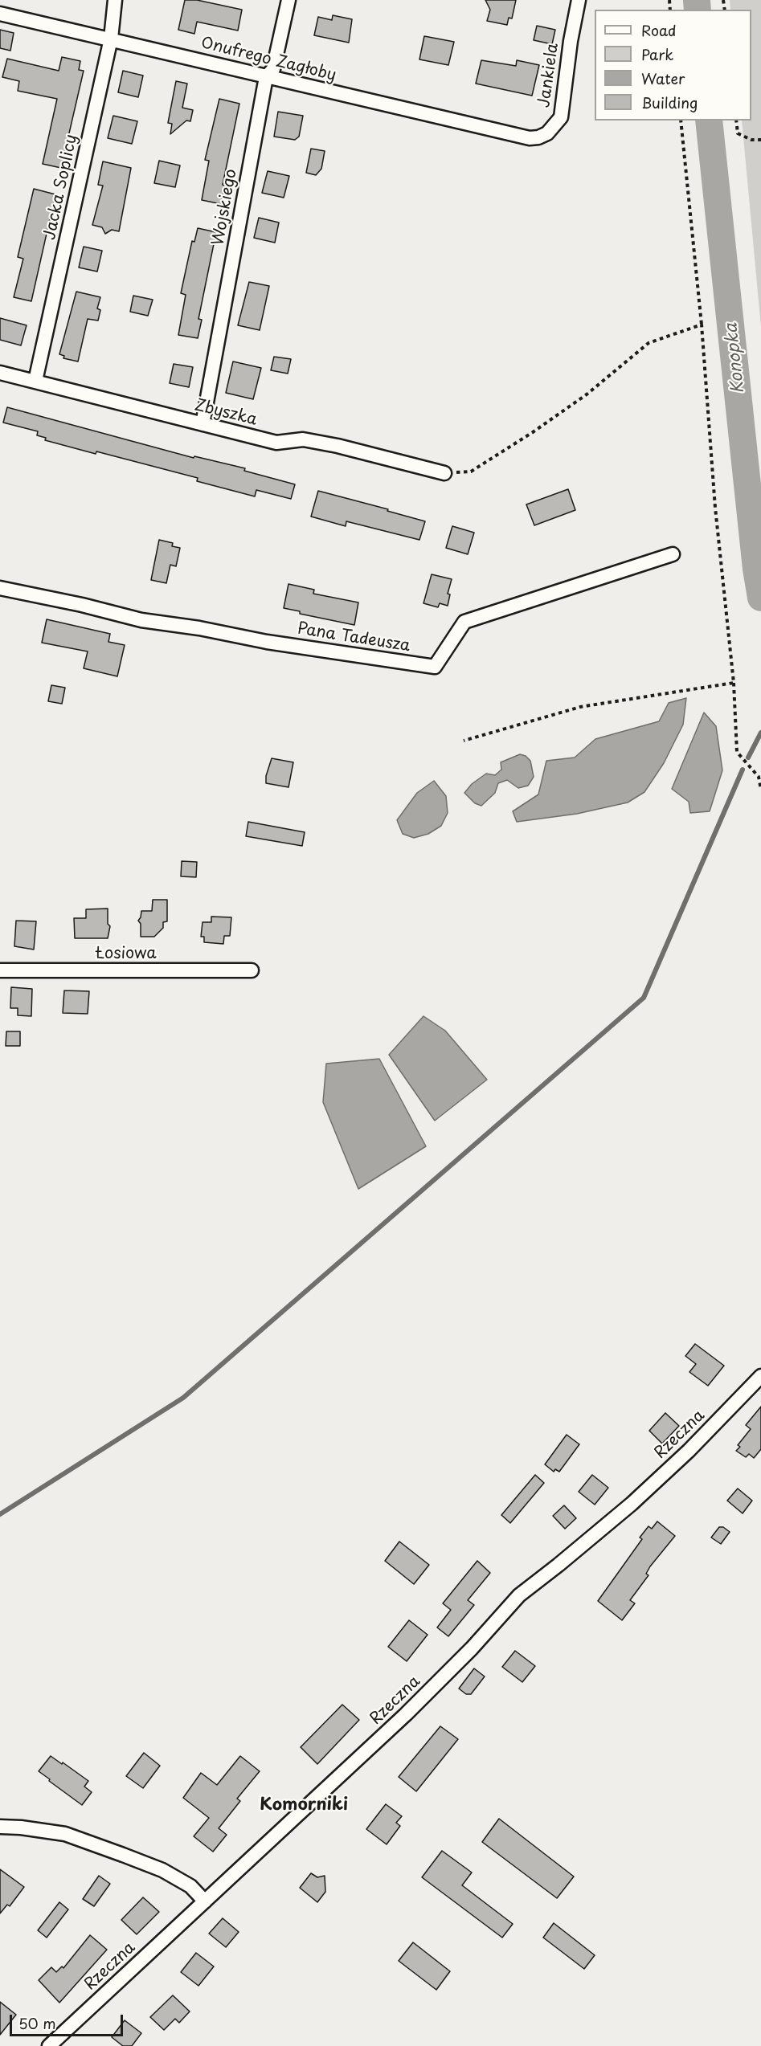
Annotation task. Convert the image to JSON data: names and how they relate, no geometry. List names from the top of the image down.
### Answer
{
  "streets": {
    "street": [
      "Onufrego Zagłoby",
      "Jankiela",
      "Jacka Soplicy",
      "Wojskiego",
      "Zbyszka",
      "Pana Tadeusza",
      "Łosiowa",
      "Rzeczna"
    ]
  },
  "crossings": [
    ["Onufrego Zagłoby", "Jankiela"],
    ["Onufrego Zagłoby", "Jacka Soplicy"],
    ["Onufrego Zagłoby", "Wojskiego"],
    ["Jacka Soplicy", "Zbyszka"],
    ["Wojskiego", "Zbyszka"]
  ],
  "districts": ["Komorniki"],
  "water": ["Konopka"],
  "legend": [
    "Road",
    "Park",
    "Water",
    "Building"
  ],
  "scale_bar": "50 m"
}
